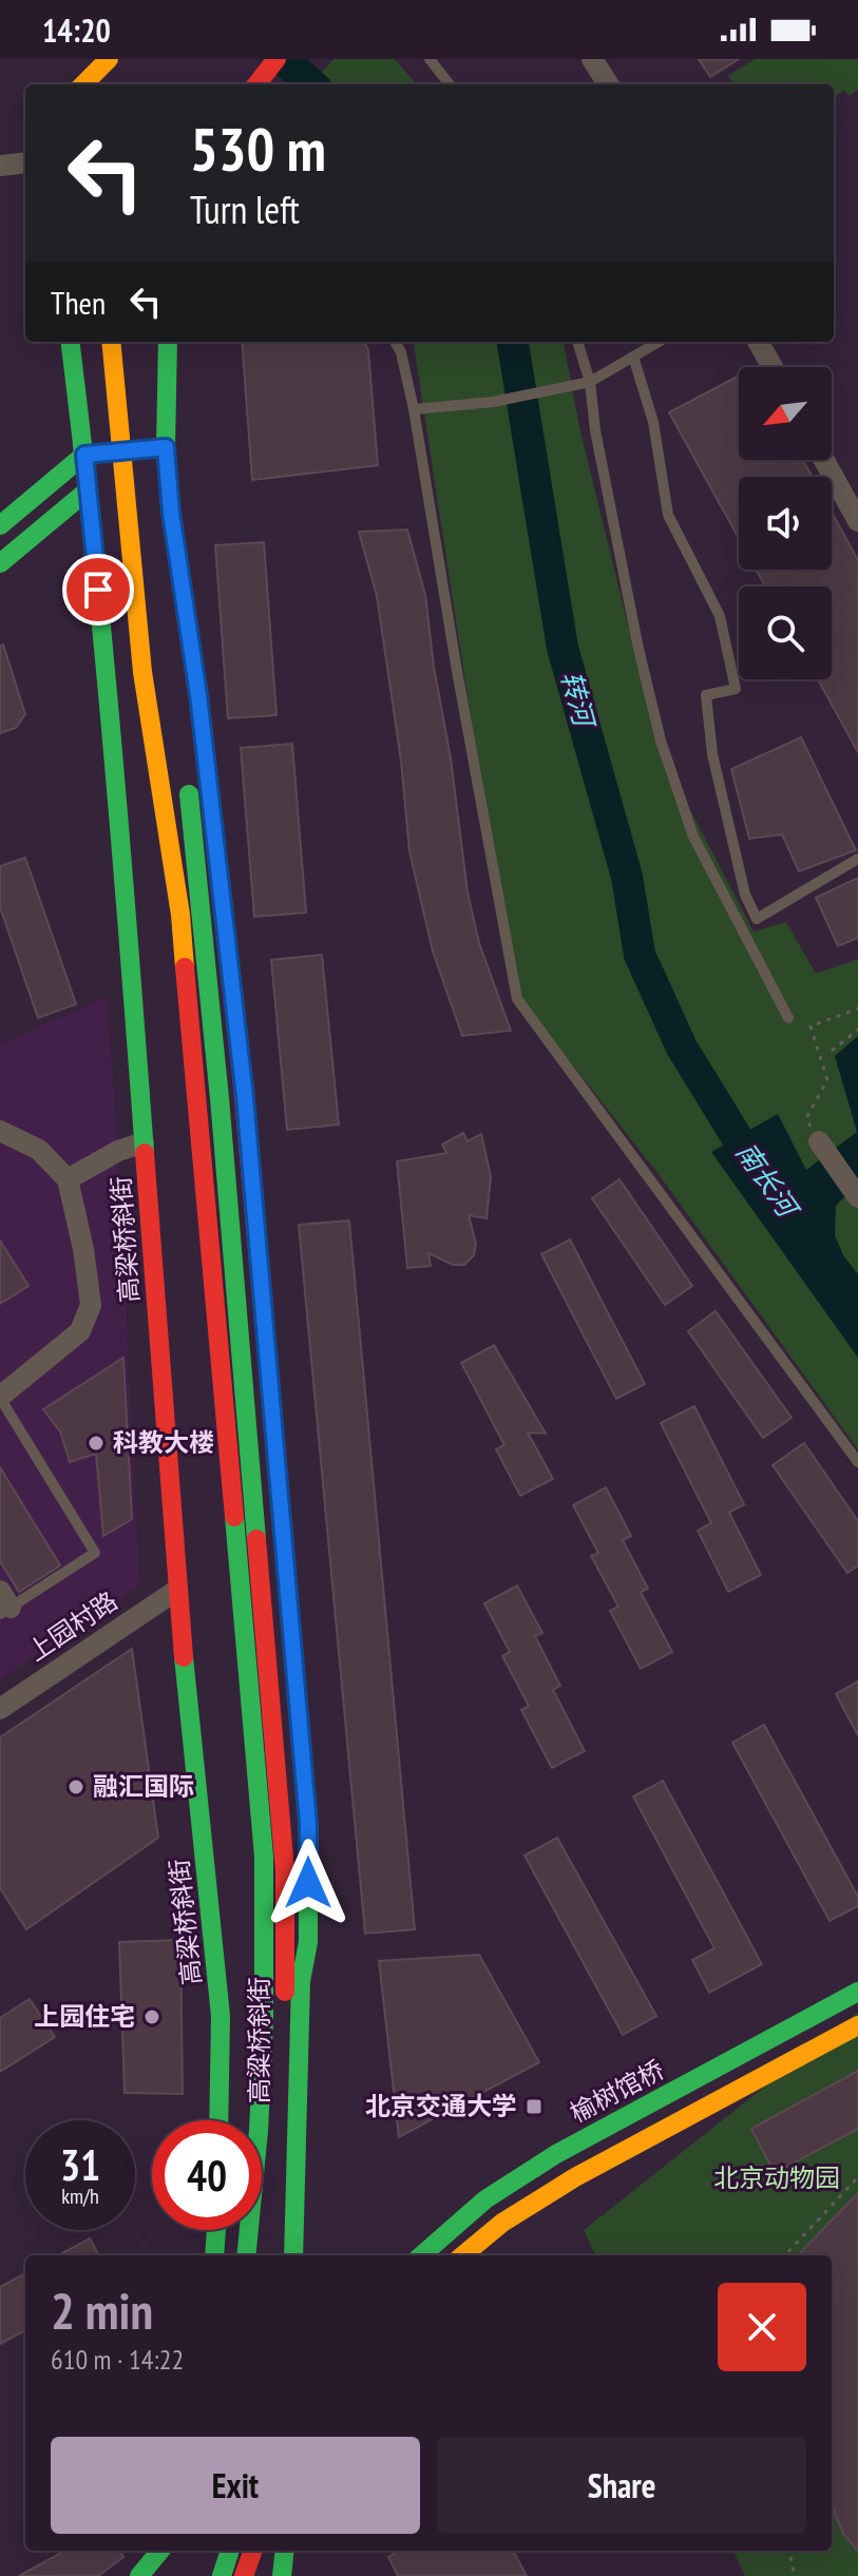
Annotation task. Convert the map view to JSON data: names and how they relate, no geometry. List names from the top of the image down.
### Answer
{
  "streets": {
    "main road": ["高梁桥斜街", "高粱桥斜街", "榆树馆桥"],
    "street": ["上园村路"]
  },
  "crossings": [
    ["高梁桥斜街", "上园村路"]
  ],
  "water": ["转河", "南长河"],
  "parks": ["北京动物园"],
  "places": {
    "other": ["科教大楼", "融汇国际", "上园住宅"],
    "transit": ["北京交通大学"]
  },
  "north": "bottom left",
  "page": {
    "status": "14:20",
    "turn": ["530 m", "Turn left"],
    "then": "Then",
    "speed": "31 km/h",
    "limit": "40",
    "heading": ["2 min", "610 m · 14:22"],
    "buttons": ["Exit", "Share"]
  }
}
